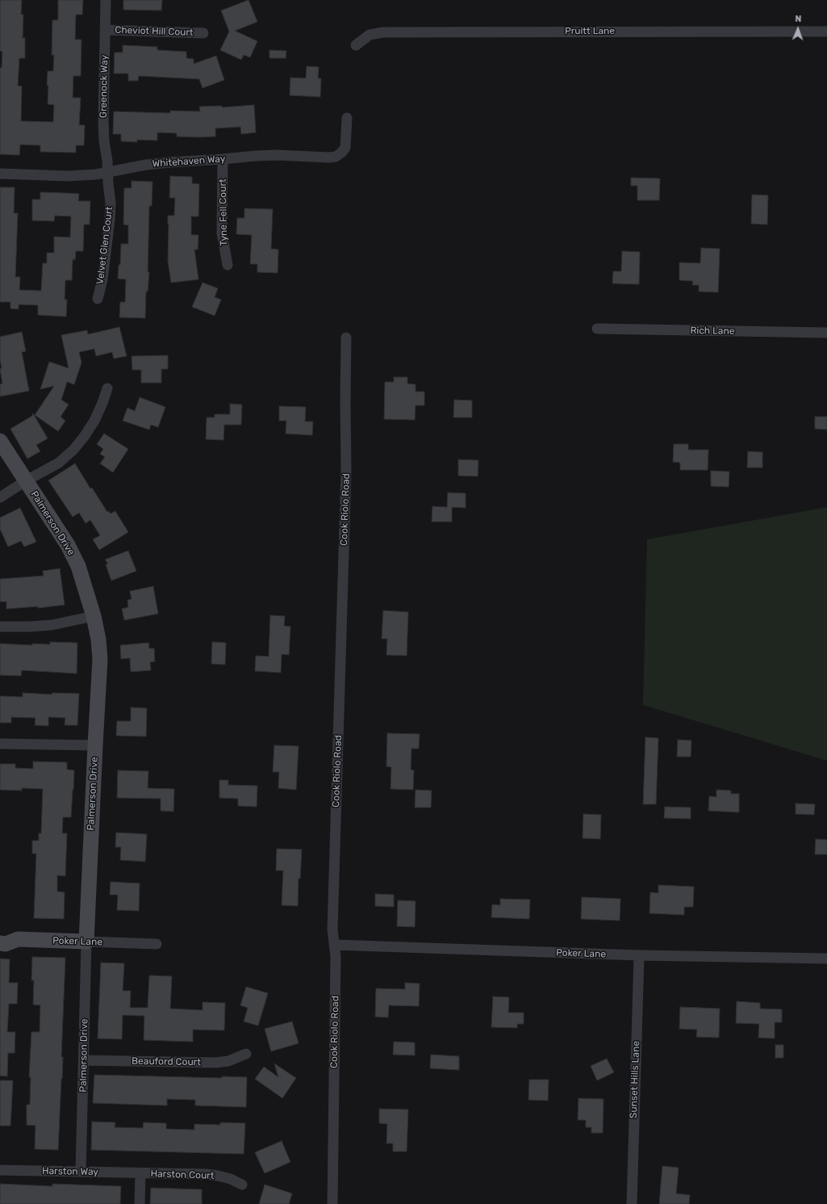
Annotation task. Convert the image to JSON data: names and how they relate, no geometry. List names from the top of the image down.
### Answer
{
  "streets": {
    "street": [
      "Cheviot Hill Court",
      "Pruitt Lane",
      "Greenock Way",
      "Whitehaven Way",
      "Tyne Fell Court",
      "Velvet Glen Court",
      "Rich Lane",
      "Cook Riolo Road",
      "Palmerson Drive",
      "Poker Lane",
      "Beauford Court",
      "Sunset Hills Lane",
      "Harston Way",
      "Harston Court"
    ]
  },
  "crossings": [
    ["Cheviot Hill Court", "Greenock Way"],
    ["Greenock Way", "Whitehaven Way"],
    ["Greenock Way", "Velvet Glen Court"],
    ["Whitehaven Way", "Tyne Fell Court"],
    ["Whitehaven Way", "Velvet Glen Court"],
    ["Cook Riolo Road", "Poker Lane"],
    ["Palmerson Drive", "Poker Lane"],
    ["Palmerson Drive", "Beauford Court"],
    ["Palmerson Drive", "Harston Way"],
    ["Poker Lane", "Sunset Hills Lane"],
    ["Harston Way", "Harston Court"]
  ],
  "north": "top"
}
